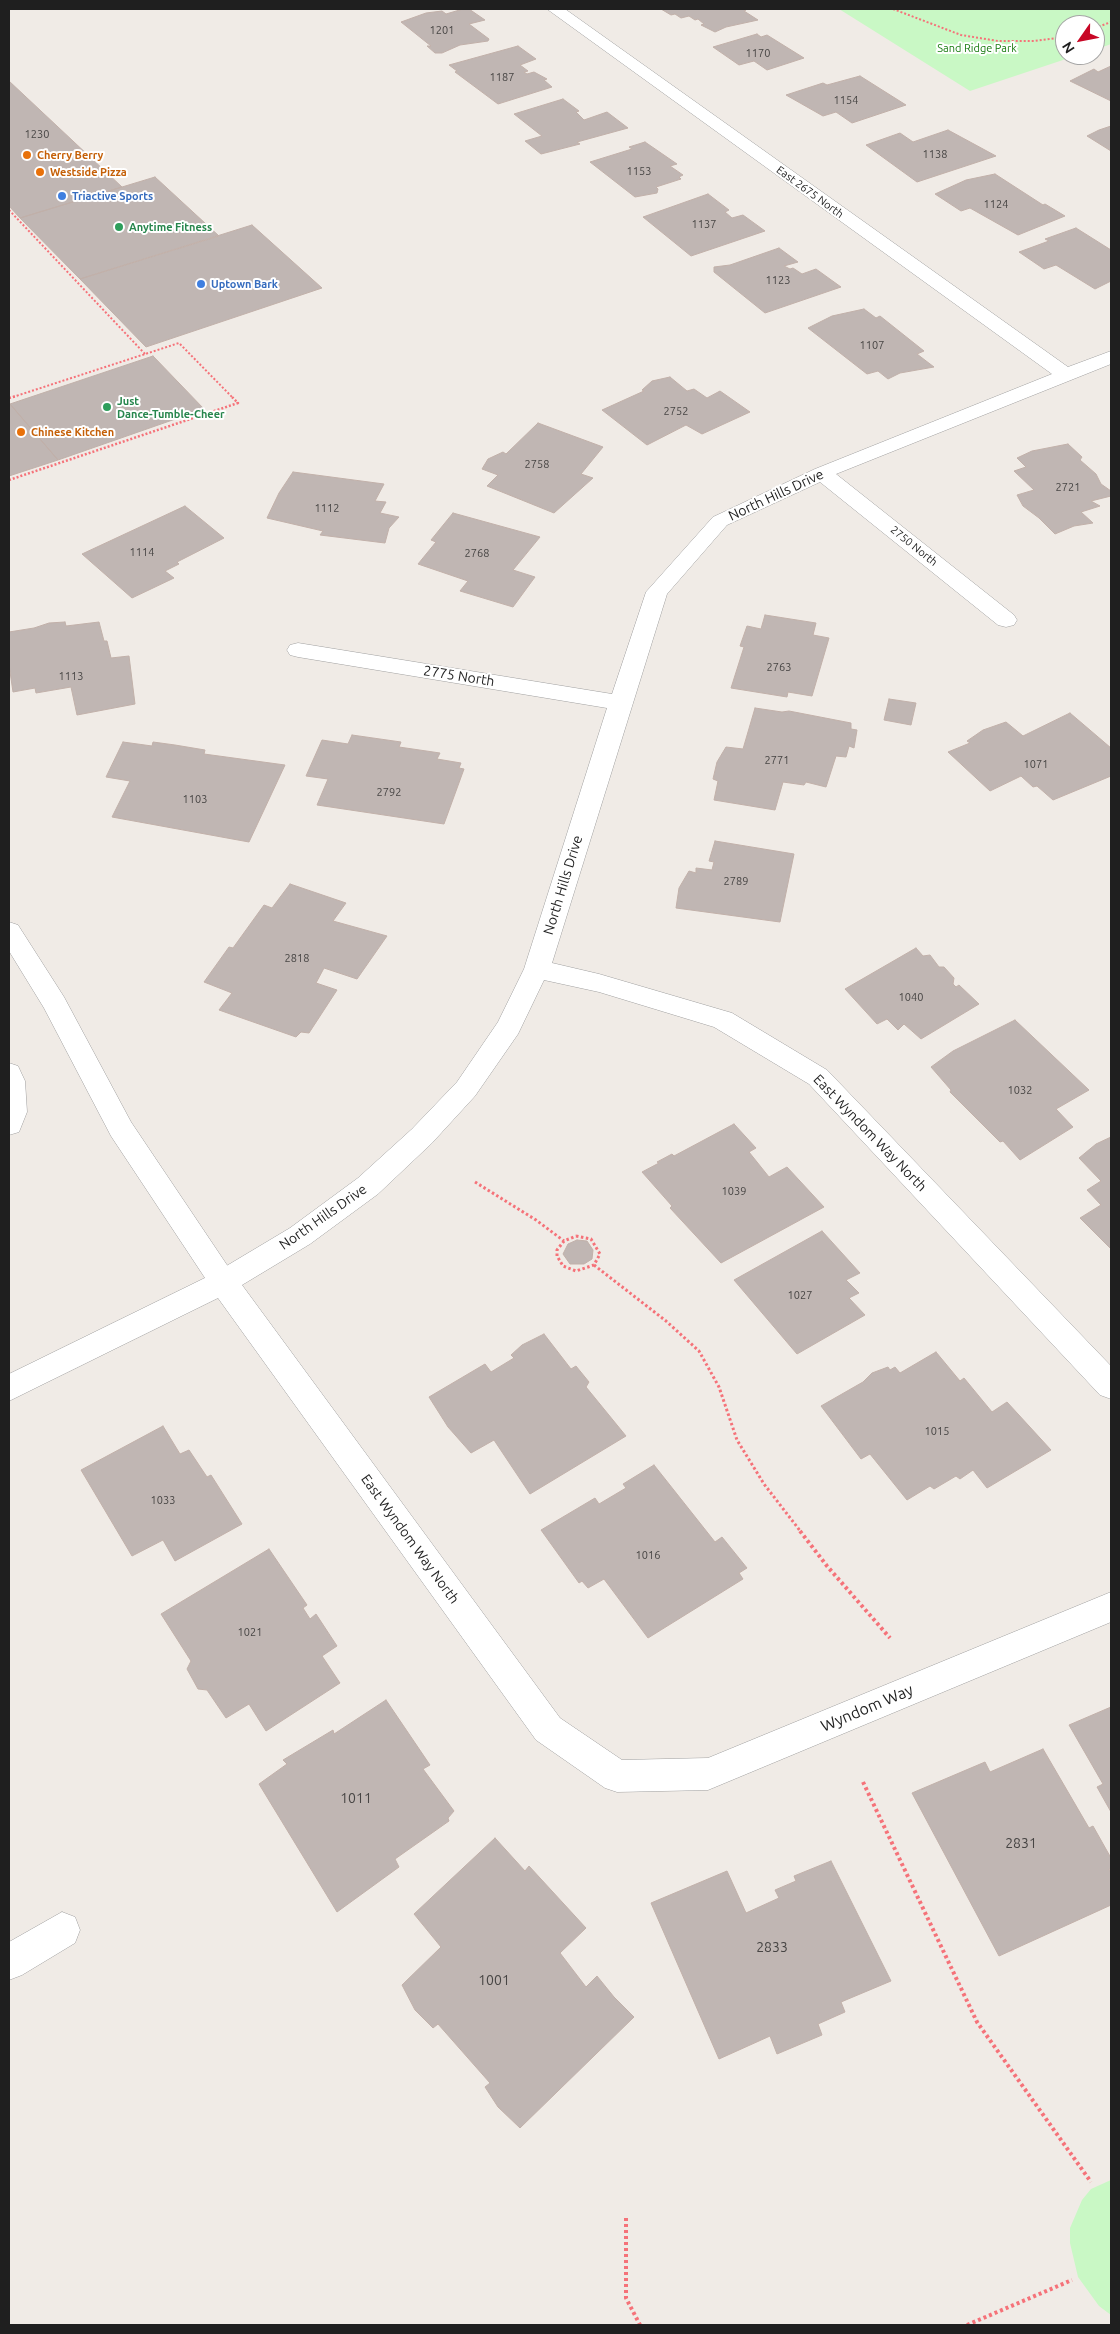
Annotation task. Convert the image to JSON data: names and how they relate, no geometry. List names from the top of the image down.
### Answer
{
  "streets": {
    "street": [
      "East 2675 North",
      "North Hills Drive",
      "2750 North",
      "2775 North",
      "East Wyndom Way North",
      "Wyndom Way"
    ]
  },
  "crossings": [
    ["East 2675 North", "North Hills Drive"],
    ["North Hills Drive", "2750 North"],
    ["North Hills Drive", "2775 North"],
    ["North Hills Drive", "East Wyndom Way North"],
    ["East Wyndom Way North", "Wyndom Way"]
  ],
  "parks": ["Sand Ridge Park"],
  "places": [
    "Cherry Berry",
    "Westside Pizza",
    "Triactive Sports",
    "Anytime Fitness",
    "Uptown Bark",
    "Just Dance-Tumble-Cheer",
    "Chinese Kitchen"
  ],
  "house_numbers": [
    "1201",
    "1170",
    "1187",
    "1154",
    "1230",
    "1138",
    "1153",
    "1124",
    "1137",
    "1123",
    "1107",
    "2752",
    "2758",
    "2721",
    "1112",
    "1114",
    "2768",
    "2763",
    "1113",
    "2771",
    "1071",
    "2792",
    "1103",
    "2789",
    "2818",
    "1040",
    "1032",
    "1039",
    "1027",
    "1015",
    "1033",
    "1016",
    "1021",
    "1011",
    "2831",
    "2833",
    "1001"
  ],
  "north": "bottom left"
}
